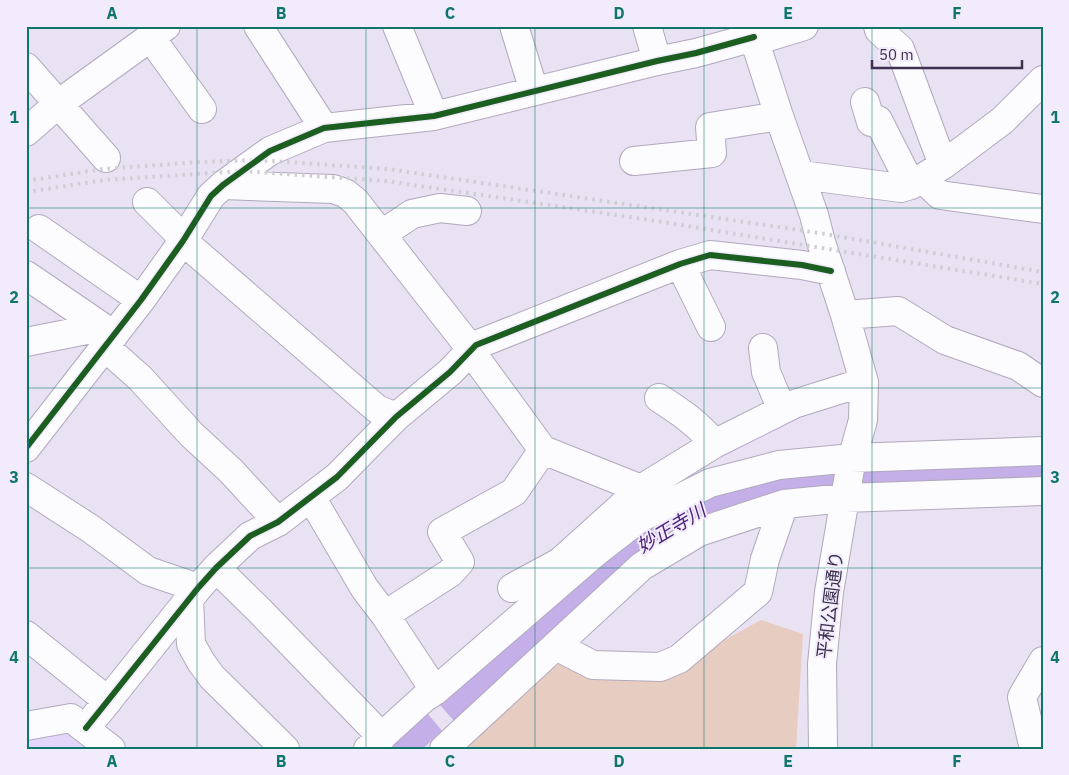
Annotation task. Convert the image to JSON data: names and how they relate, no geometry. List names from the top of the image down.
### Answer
{
  "streets": {
    "street": ["平和公園通り"]
  },
  "water": ["妙正寺川"],
  "scale_bar": "50 m",
  "grid": {
    "columns": [
      "A",
      "B",
      "C",
      "D",
      "E",
      "F"
    ],
    "rows": [
      "1",
      "2",
      "3",
      "4"
    ]
  }
}
